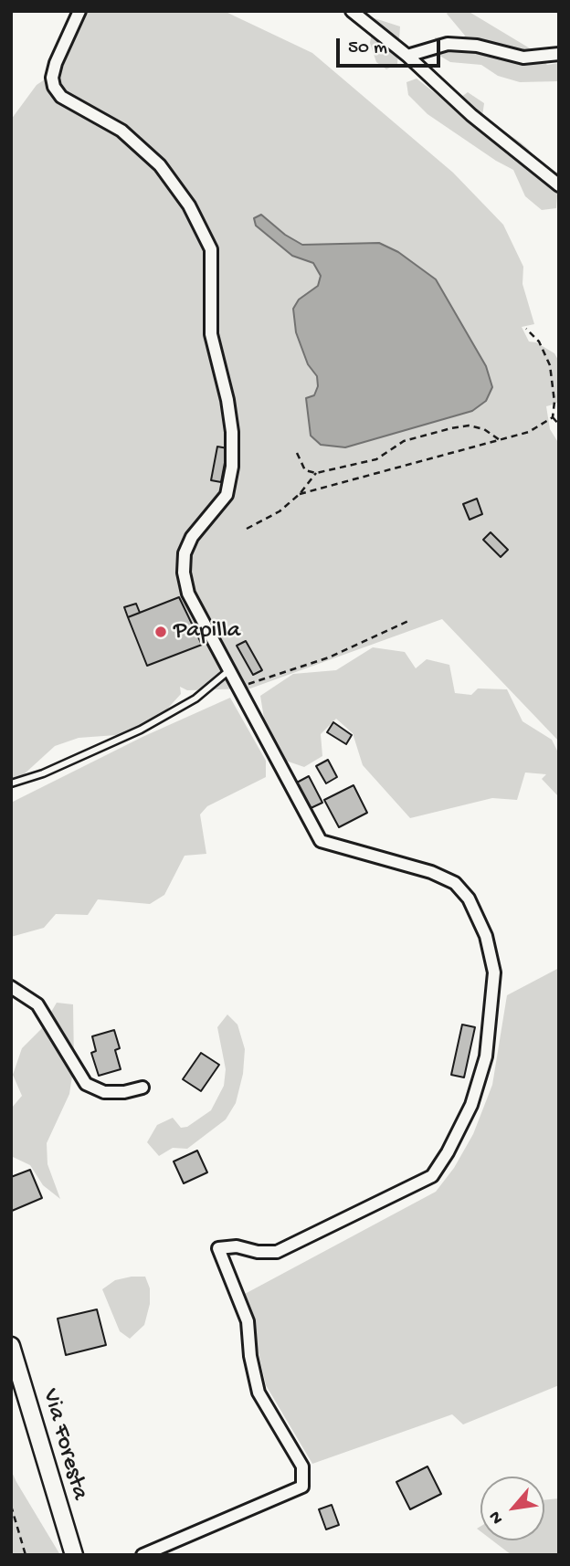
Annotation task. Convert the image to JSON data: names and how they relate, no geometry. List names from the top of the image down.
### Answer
{
  "streets": {
    "main road": ["Via Foresta"]
  },
  "places": ["Papilla"],
  "scale_bar": "50 m",
  "north": "bottom left"
}
